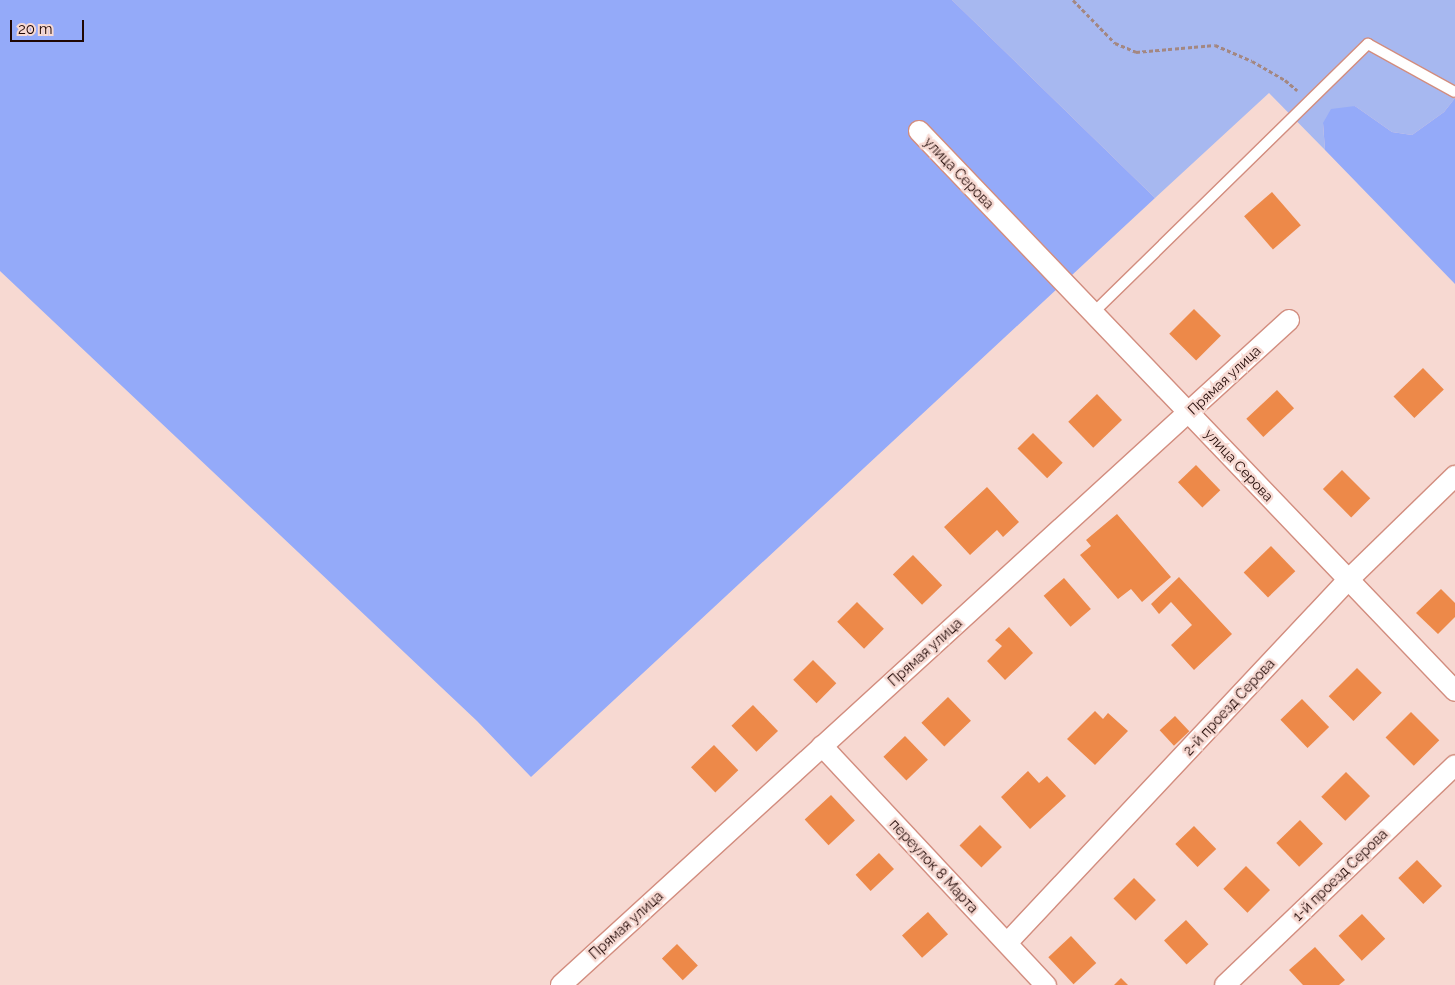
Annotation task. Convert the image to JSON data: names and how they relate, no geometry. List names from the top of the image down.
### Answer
{
  "streets": {
    "street": [
      "улица Серова",
      "Прямая улица",
      "2-й проезд Серова",
      "переулок 8 Марта",
      "1-й проезд Серова"
    ]
  },
  "crossings": [
    ["улица Серова", "Прямая улица"],
    ["улица Серова", "2-й проезд Серова"],
    ["Прямая улица", "переулок 8 Марта"],
    ["2-й проезд Серова", "переулок 8 Марта"]
  ],
  "scale_bar": "20 m"
}
